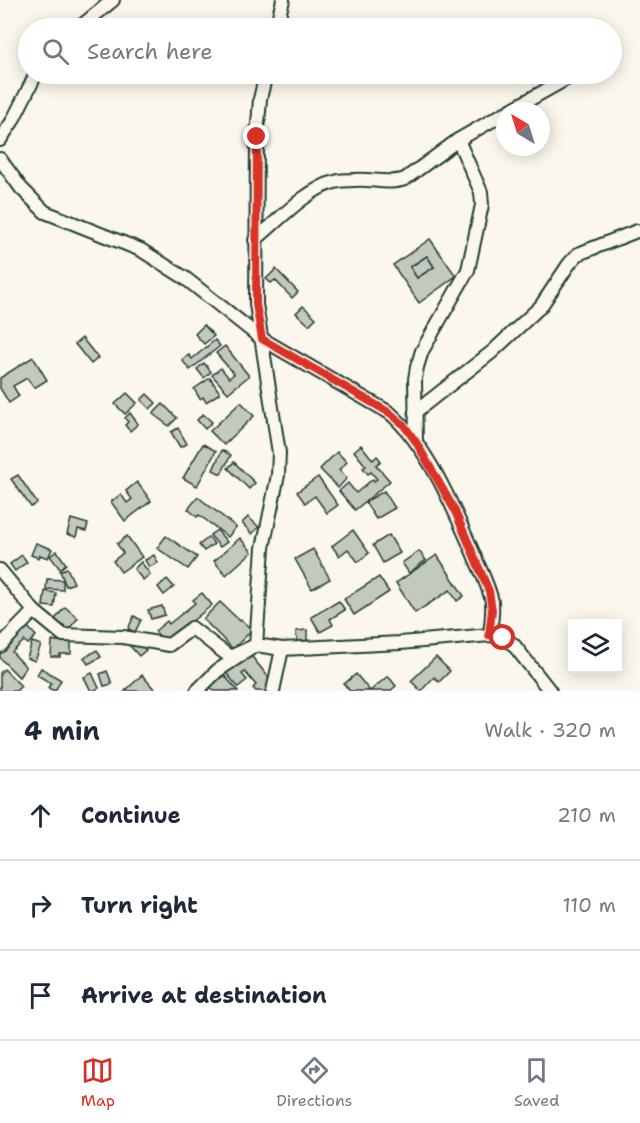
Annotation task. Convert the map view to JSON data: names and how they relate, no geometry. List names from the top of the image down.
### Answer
{
  "north": "top left",
  "page": {
    "search": "Search here",
    "heading": ["4 min", "Walk · 320 m"],
    "list": [
      ["Continue", "210 m"],
      ["Turn right", "110 m"],
      "Arrive at destination"
    ],
    "nav": ["Map", "Directions", "Saved"]
  }
}
